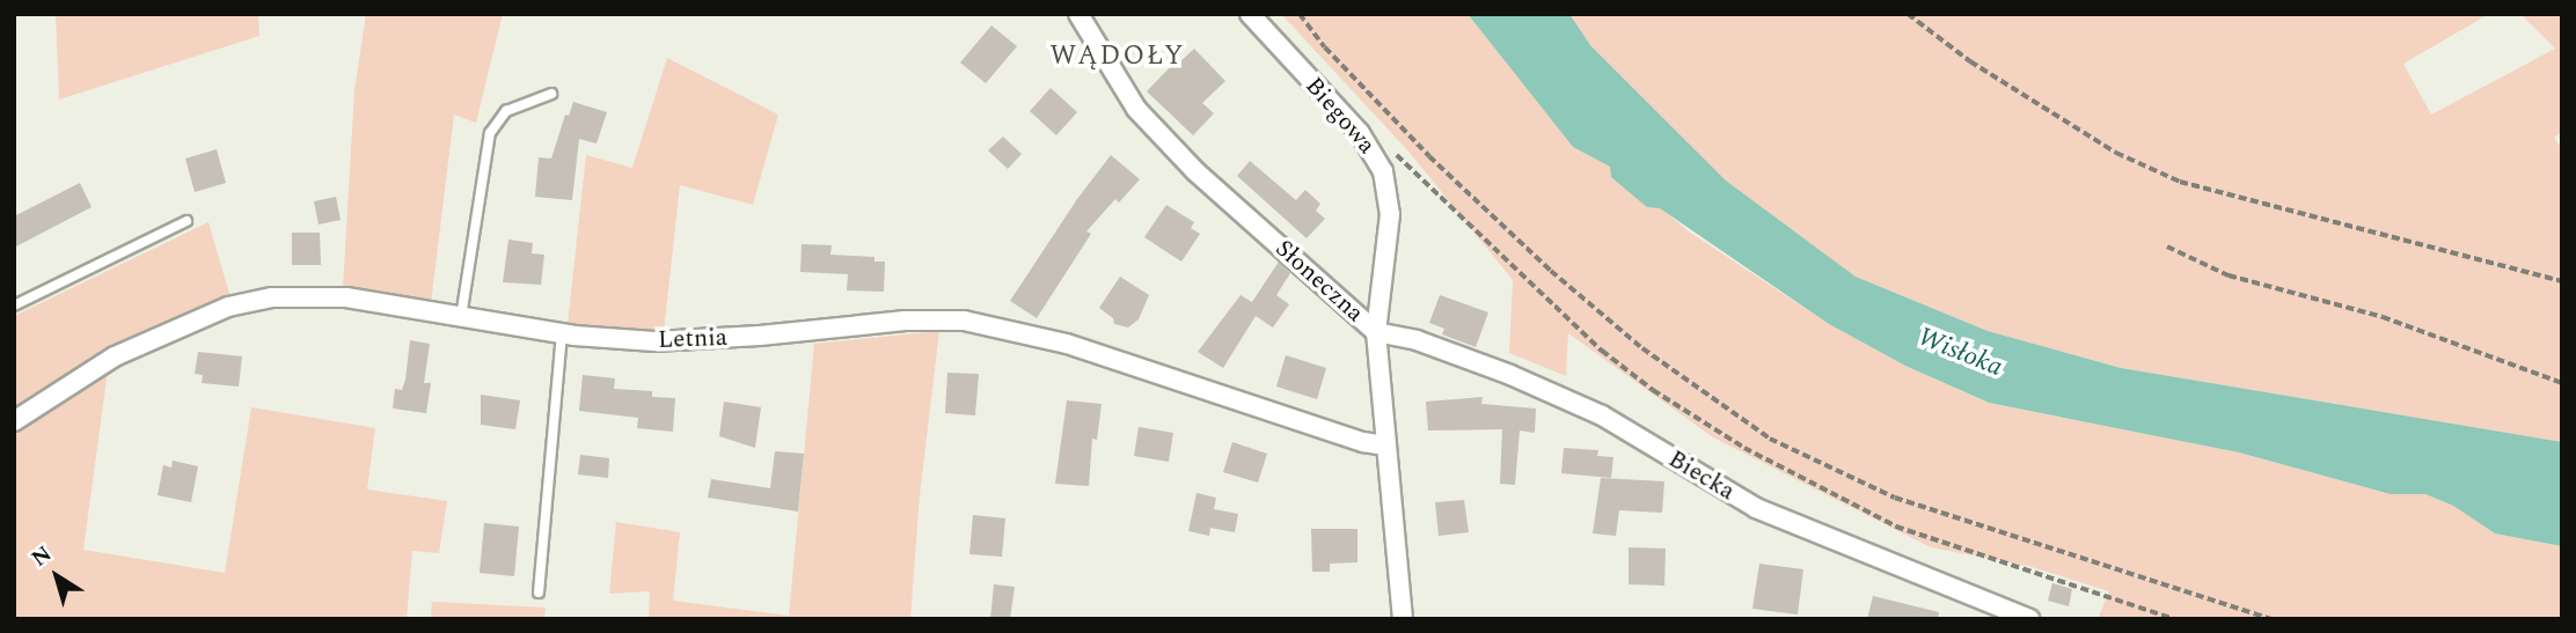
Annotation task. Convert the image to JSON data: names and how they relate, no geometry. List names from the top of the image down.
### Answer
{
  "streets": {
    "street": [
      "Biegowa",
      "Słoneczna",
      "Letnia",
      "Biecka"
    ]
  },
  "crossings": [
    ["Biegowa", "Słoneczna"],
    ["Biegowa", "Biecka"],
    ["Słoneczna", "Letnia"],
    ["Słoneczna", "Biecka"]
  ],
  "districts": ["WĄDOŁY"],
  "water": ["Wisłoka"],
  "north": "top left"
}
